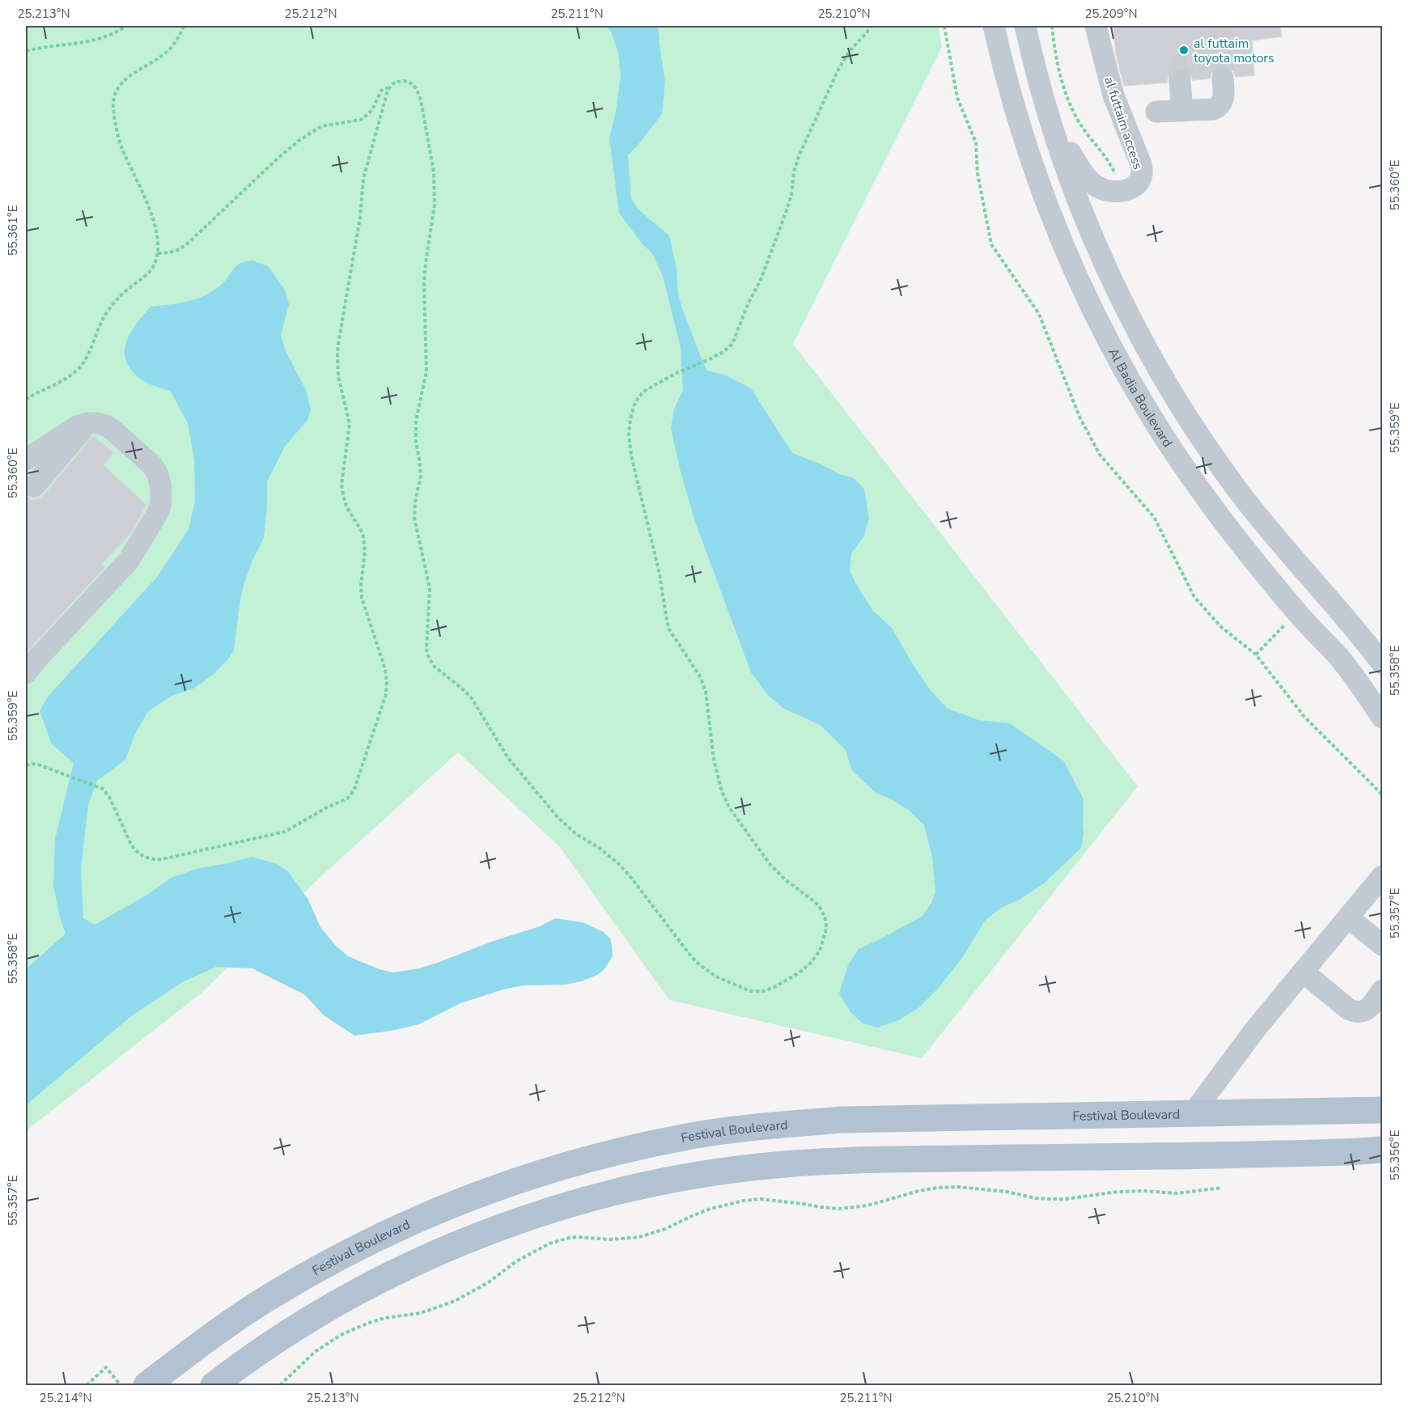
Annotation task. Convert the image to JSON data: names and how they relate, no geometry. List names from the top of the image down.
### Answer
{
  "streets": {
    "main road": ["Festival Boulevard"],
    "street": ["al futtaim access", "Al Badia Boulevard"]
  },
  "places": ["al futtaim toyota motors"],
  "coordinates": [
    "25.213°N",
    "25.212°N",
    "25.211°N",
    "25.210°N",
    "25.209°N",
    "55.360°E",
    "55.361°E",
    "55.359°E",
    "55.358°E",
    "55.357°E",
    "55.356°E",
    "25.214°N"
  ]
}
